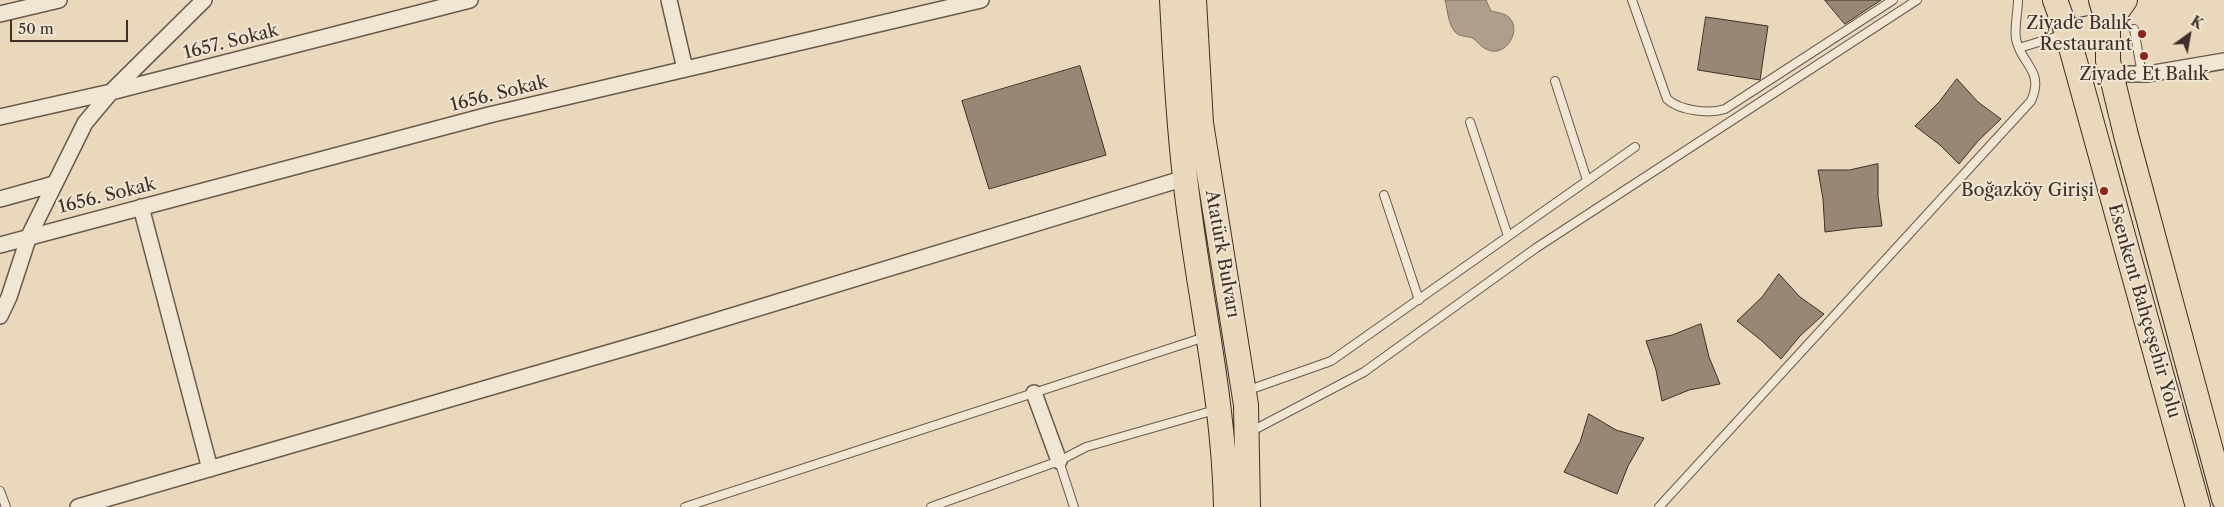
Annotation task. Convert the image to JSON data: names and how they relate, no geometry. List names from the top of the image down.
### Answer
{
  "streets": {
    "main road": ["Atatürk Bulvarı", "Esenkent Bahçeşehir Yolu"],
    "street": ["1657. Sokak", "1656. Sokak"]
  },
  "places": ["Ziyade Balık Restaurant", "Ziyade Et Balık", "Boğazköy Girişi"],
  "scale_bar": "50 m",
  "north": "top right"
}
